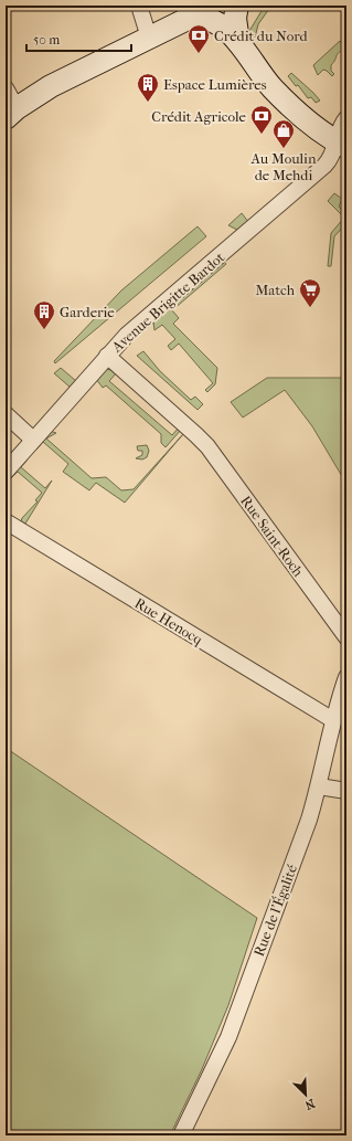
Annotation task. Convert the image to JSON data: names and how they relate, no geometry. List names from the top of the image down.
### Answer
{
  "streets": {
    "street": [
      "Avenue Brigitte Bardot",
      "Rue Saint-Roch",
      "Rue Henocq",
      "Rue de l'Égalité"
    ]
  },
  "crossings": [
    ["Avenue Brigitte Bardot", "Rue Saint-Roch"],
    ["Rue Henocq", "Rue de l'Égalité"]
  ],
  "places": {
    "bank": ["Crédit du Nord", "Crédit Agricole"],
    "building": ["Espace Lumières", "Garderie"],
    "shop": ["Au Moulin de Mehdi"],
    "supermarket": ["Match"]
  },
  "scale_bar": "50 m",
  "north": "bottom right"
}
